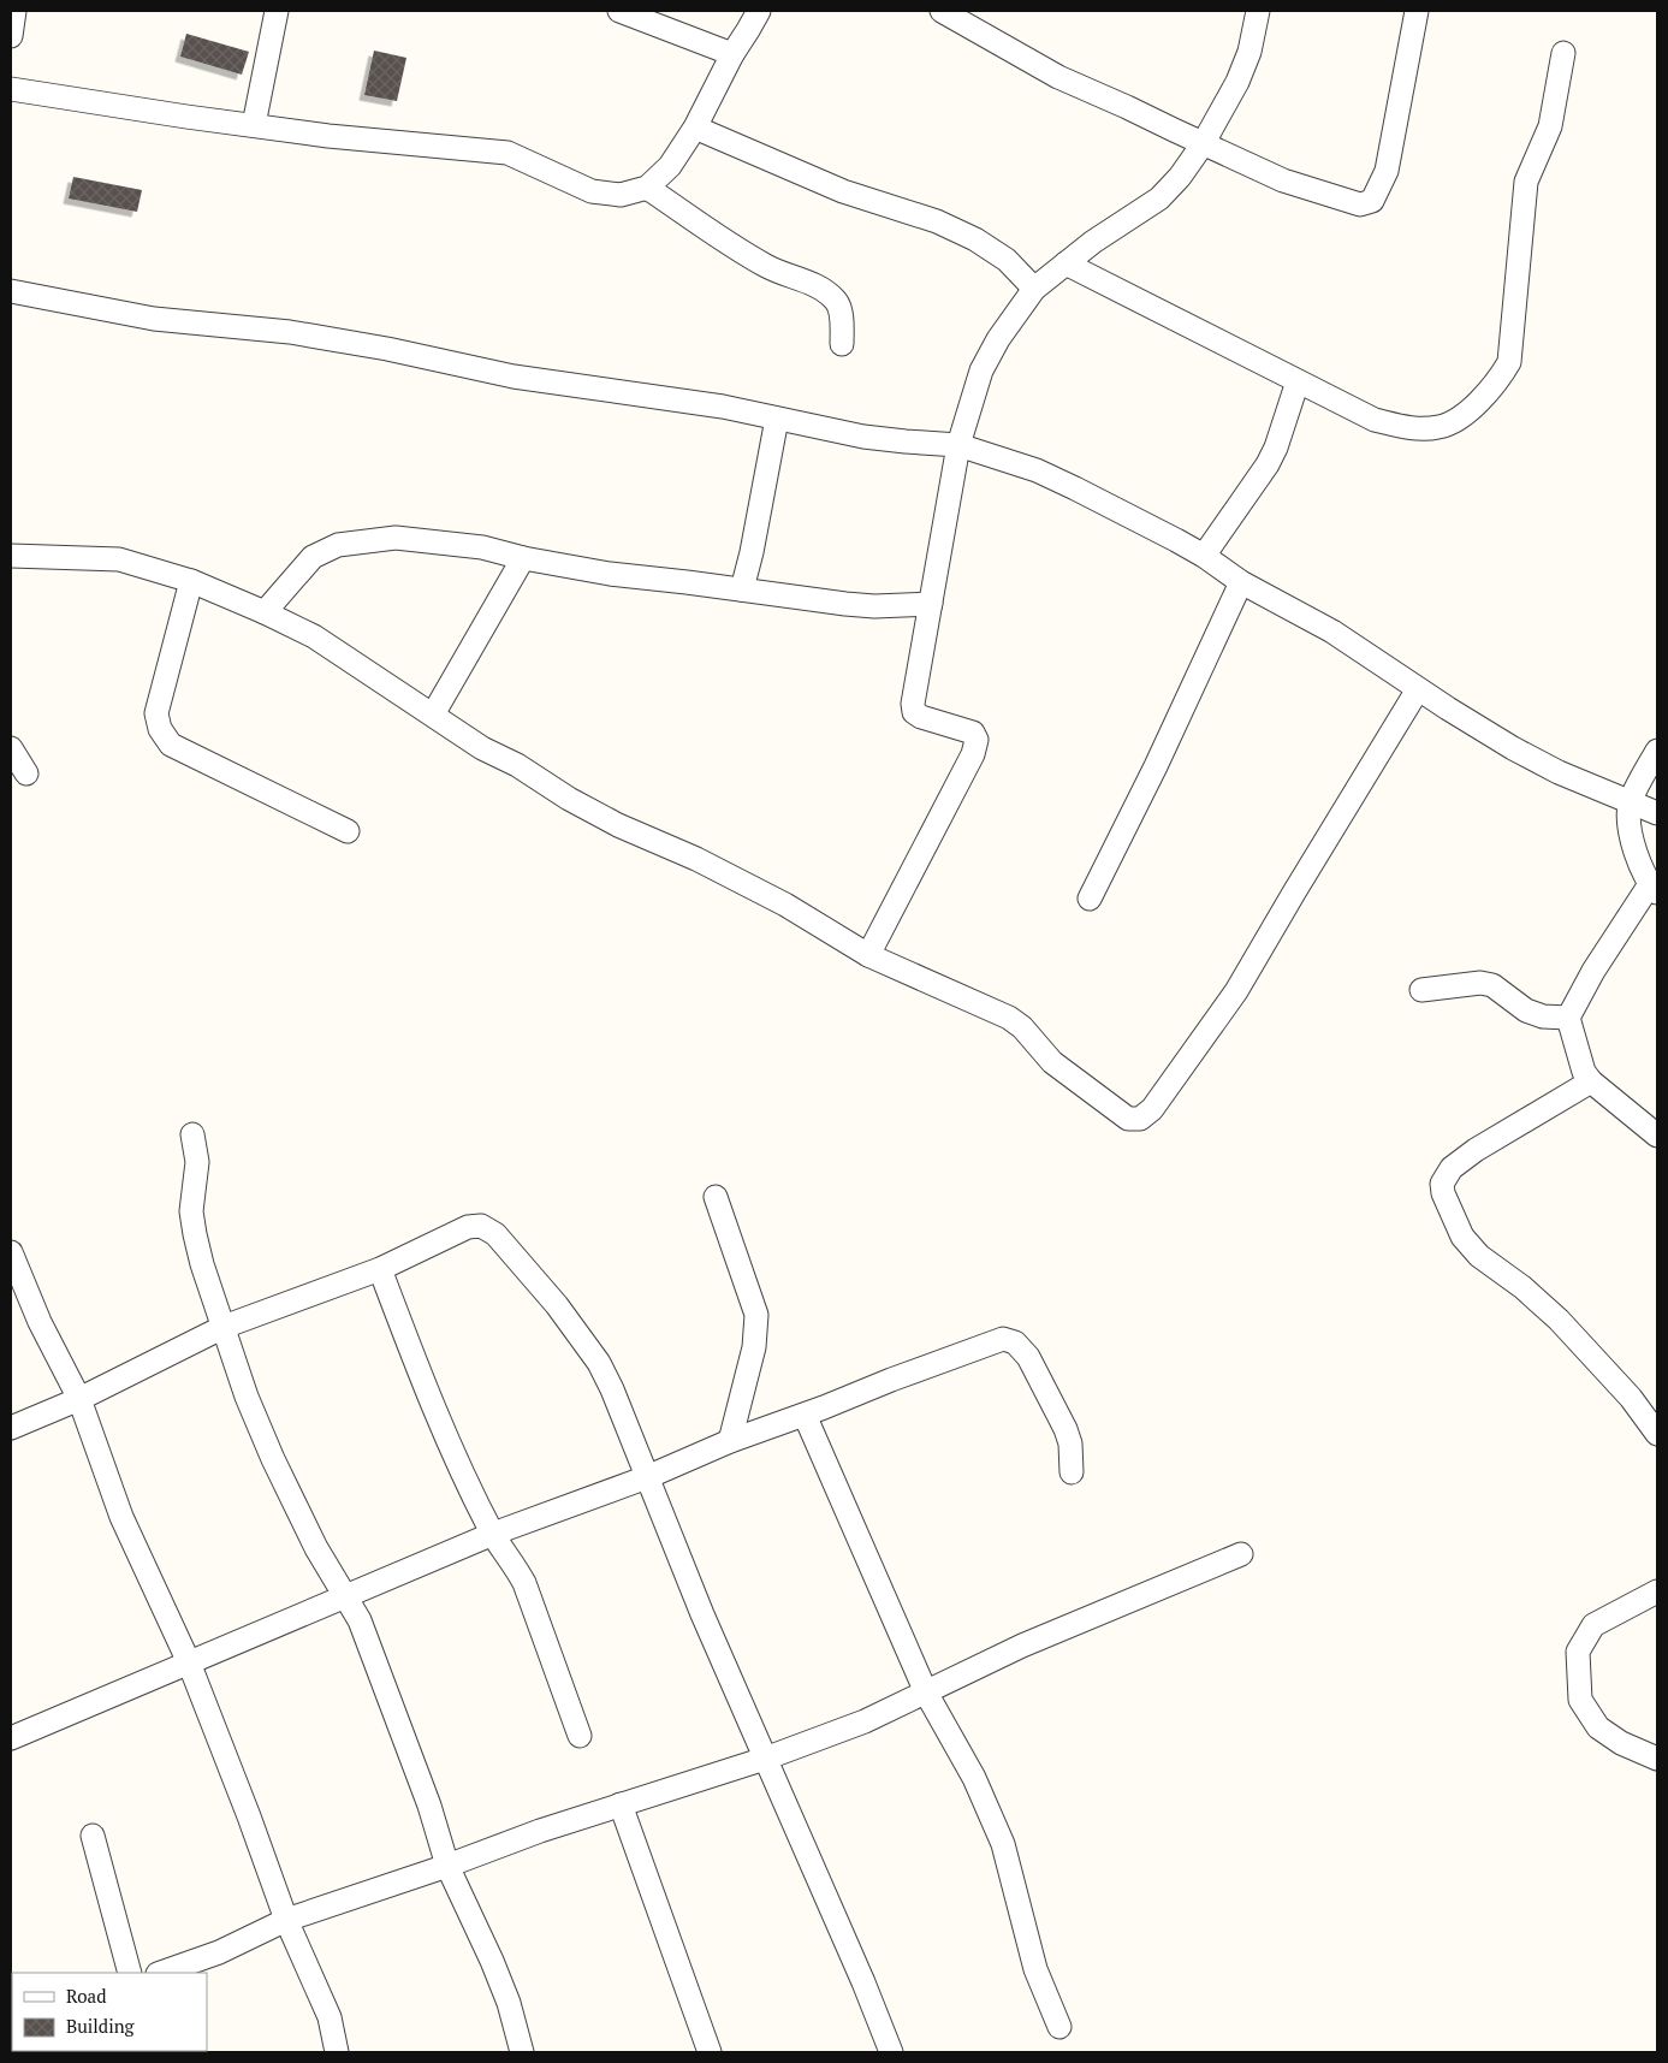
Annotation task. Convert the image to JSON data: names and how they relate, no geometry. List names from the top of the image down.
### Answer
{
  "legend": ["Road", "Building"]
}
